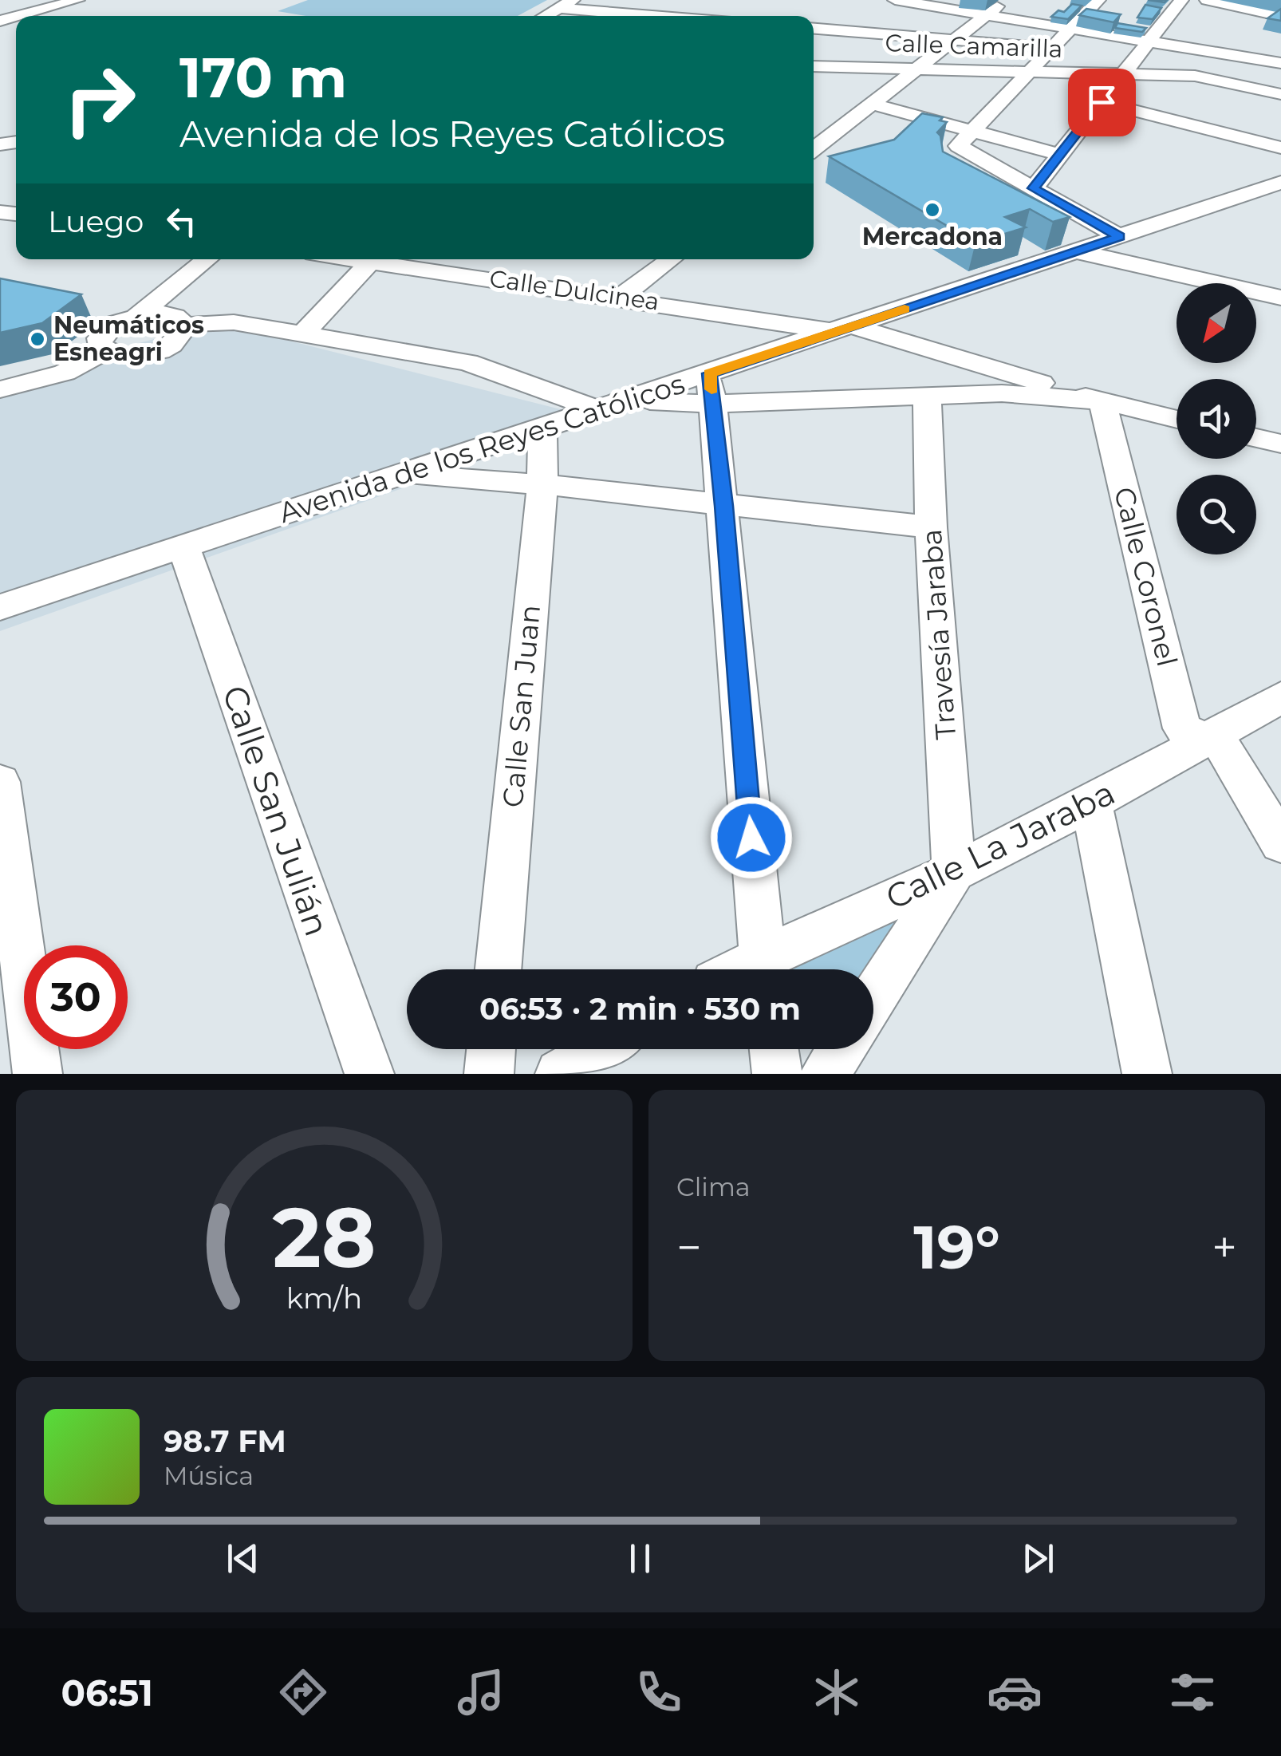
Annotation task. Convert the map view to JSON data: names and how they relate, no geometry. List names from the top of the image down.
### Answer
{
  "streets": {
    "street": [
      "Calle Camarilla",
      "Calle Dulcinea",
      "Avenida de los Reyes Católicos",
      "Calle Coronel",
      "Travesía Jaraba",
      "Calle San Juan",
      "Calle San Julián",
      "Calle La Jaraba"
    ]
  },
  "crossings": [
    ["Calle Dulcinea", "Avenida de los Reyes Católicos"],
    ["Calle Dulcinea", "Calle Coronel"],
    ["Avenida de los Reyes Católicos", "Calle San Juan"],
    ["Avenida de los Reyes Católicos", "Calle San Julián"],
    ["Calle Coronel", "Calle La Jaraba"],
    ["Travesía Jaraba", "Calle La Jaraba"]
  ],
  "places": ["Mercadona", "Neumáticos Esneagri"],
  "north": "bottom left",
  "page": {
    "turn": ["170 m", "Avenida de los Reyes Católicos"],
    "then": "Luego",
    "limit": "30",
    "trip": "06:53 · 2 min · 530 m",
    "tile": "Clima",
    "heat": ["−", "19°", "+"],
    "song": ["98.7 FM", "Música"],
    "tabs": "06:51",
    "gauge": ["28", "km/h"]
  }
}
